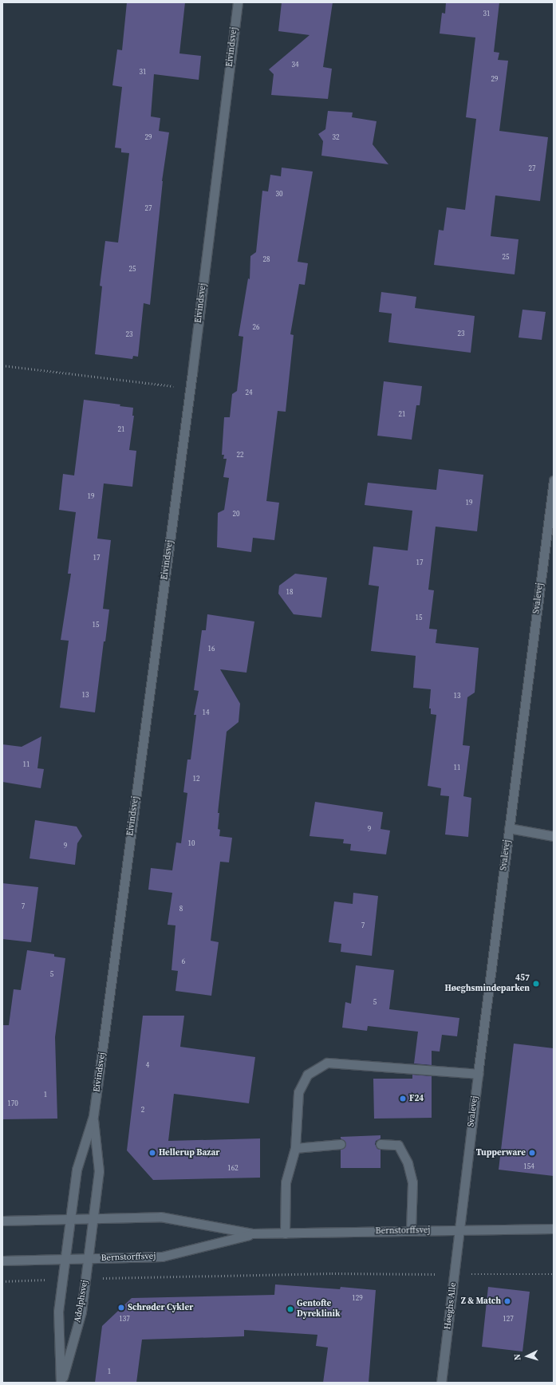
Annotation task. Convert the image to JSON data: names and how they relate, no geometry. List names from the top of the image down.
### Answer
{
  "streets": {
    "street": [
      "Eivindsvej",
      "Svalevej",
      "Bernstorffsvej",
      "Adolphsvej",
      "Høeghs Alle"
    ]
  },
  "crossings": [
    ["Eivindsvej", "Bernstorffsvej"],
    ["Eivindsvej", "Adolphsvej"],
    ["Svalevej", "Bernstorffsvej"],
    ["Svalevej", "Høeghs Alle"],
    ["Bernstorffsvej", "Adolphsvej"],
    ["Bernstorffsvej", "Høeghs Alle"]
  ],
  "places": [
    "457 Høeghsmindeparken",
    "F24",
    "Hellerup Bazar",
    "Tupperware",
    "Z & Match",
    "Schrøder Cykler",
    "Gentofte Dyreklinik"
  ],
  "house_numbers": [
    "31",
    "34",
    "31",
    "29",
    "29",
    "32",
    "27",
    "30",
    "27",
    "25",
    "28",
    "25",
    "26",
    "23",
    "23",
    "24",
    "21",
    "21",
    "22",
    "19",
    "19",
    "20",
    "17",
    "17",
    "18",
    "15",
    "15",
    "16",
    "13",
    "13",
    "14",
    "11",
    "11",
    "12",
    "9",
    "10",
    "9",
    "7",
    "8",
    "7",
    "6",
    "5",
    "5",
    "4",
    "1",
    "170",
    "2",
    "154",
    "162",
    "129",
    "137",
    "127",
    "1"
  ],
  "north": "left"
}
